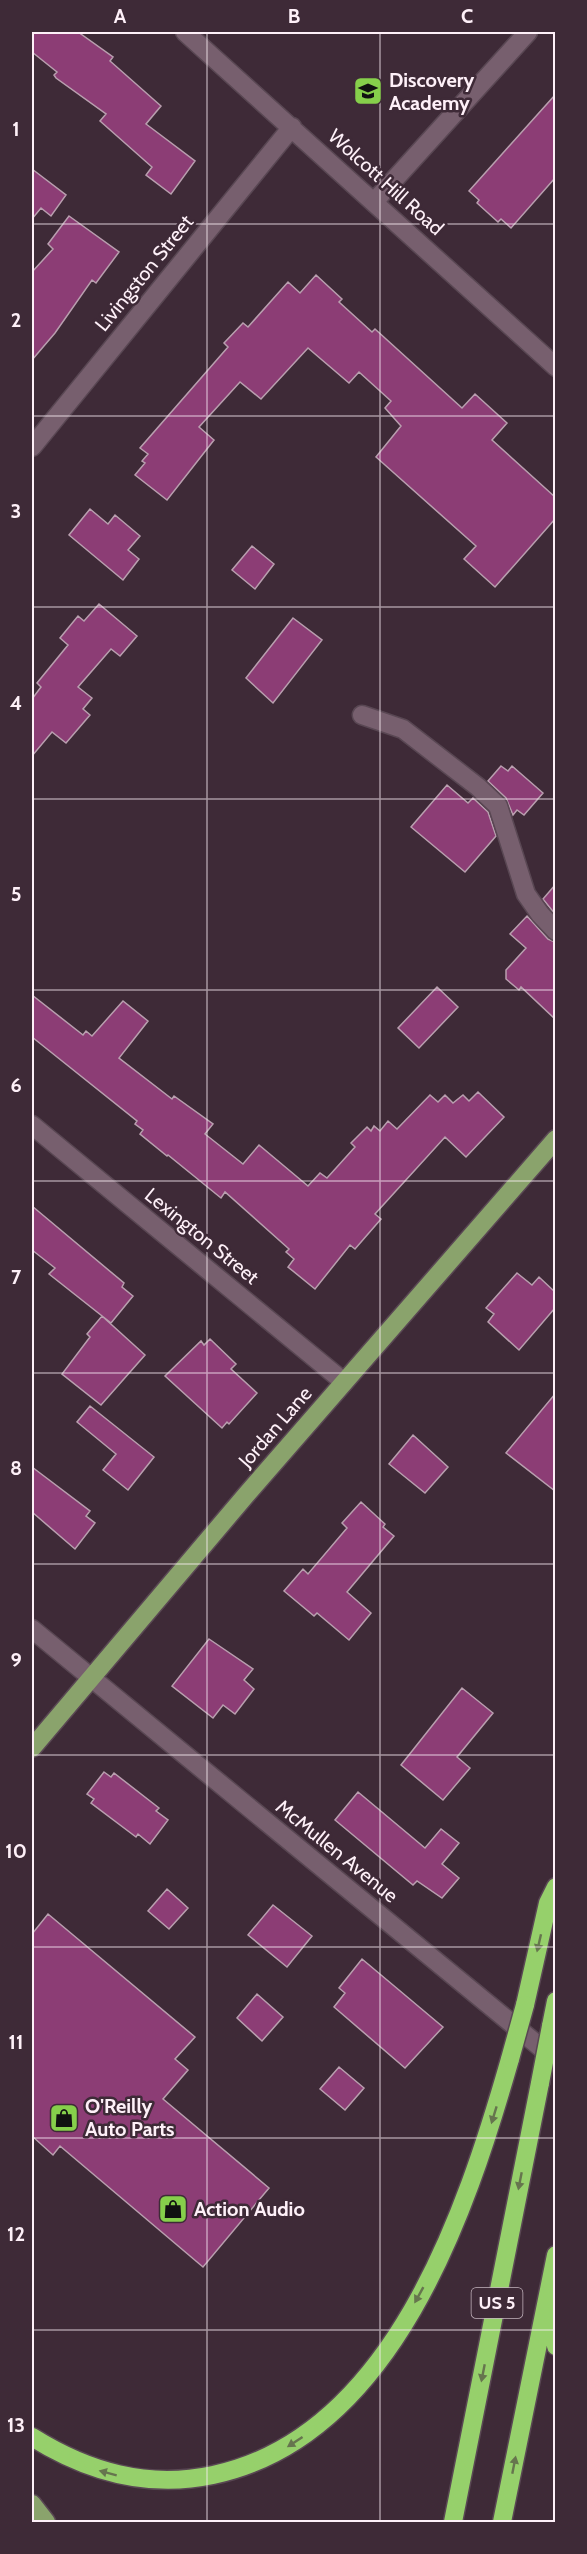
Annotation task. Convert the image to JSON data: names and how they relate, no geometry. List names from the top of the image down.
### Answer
{
  "streets": {
    "highway": ["US 5"],
    "main road": ["Jordan Lane"],
    "street": [
      "Wolcott Hill Road",
      "Livingston Street",
      "Lexington Street",
      "McMullen Avenue"
    ]
  },
  "crossings": [
    ["Wolcott Hill Road", "Livingston Street"],
    ["Lexington Street", "Jordan Lane"],
    ["Jordan Lane", "McMullen Avenue"]
  ],
  "places": {
    "school or university": ["Discovery Academy"],
    "shop": ["O'Reilly Auto Parts", "Action Audio"]
  },
  "grid": {
    "columns": ["A", "B", "C"],
    "rows": [
      "1",
      "2",
      "3",
      "4",
      "5",
      "6",
      "7",
      "8",
      "9",
      "10",
      "11",
      "12",
      "13"
    ]
  }
}
